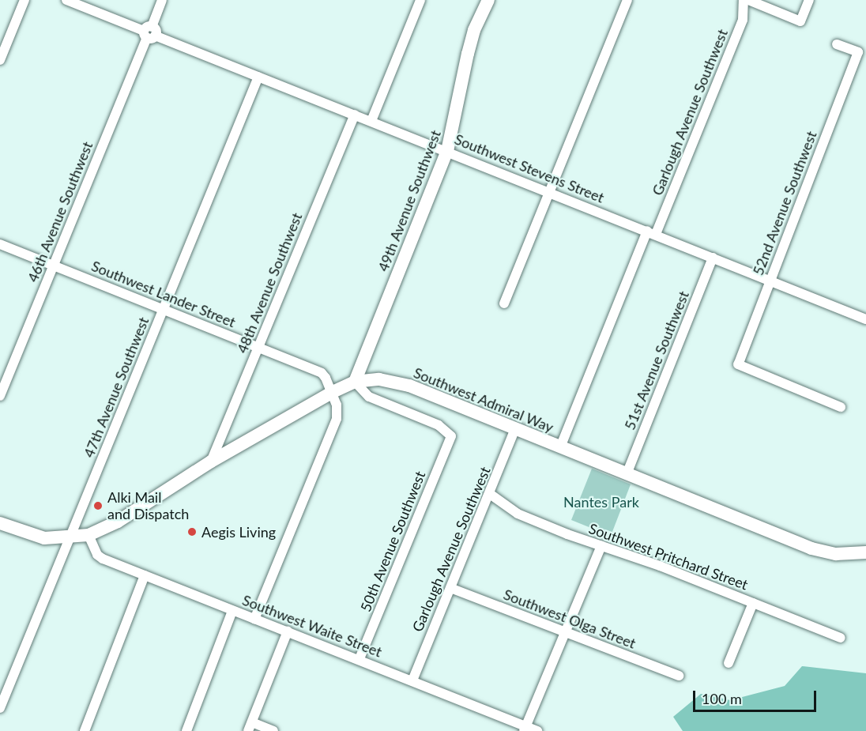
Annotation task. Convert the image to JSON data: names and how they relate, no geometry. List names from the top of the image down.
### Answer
{
  "streets": {
    "main road": ["49th Avenue Southwest", "Southwest Admiral Way"],
    "street": [
      "Garlough Avenue Southwest",
      "Southwest Stevens Street",
      "52nd Avenue Southwest",
      "46th Avenue Southwest",
      "48th Avenue Southwest",
      "Southwest Lander Street",
      "51st Avenue Southwest",
      "47th Avenue Southwest",
      "50th Avenue Southwest",
      "Southwest Pritchard Street",
      "Southwest Olga Street",
      "Southwest Waite Street"
    ]
  },
  "crossings": [
    ["Garlough Avenue Southwest", "Southwest Stevens Street"],
    ["Garlough Avenue Southwest", "Southwest Admiral Way"],
    ["Garlough Avenue Southwest", "Southwest Pritchard Street"],
    ["Garlough Avenue Southwest", "Southwest Olga Street"],
    ["Garlough Avenue Southwest", "Southwest Waite Street"],
    ["Southwest Stevens Street", "49th Avenue Southwest"],
    ["Southwest Stevens Street", "52nd Avenue Southwest"],
    ["Southwest Stevens Street", "46th Avenue Southwest"],
    ["Southwest Stevens Street", "48th Avenue Southwest"],
    ["Southwest Stevens Street", "51st Avenue Southwest"],
    ["Southwest Stevens Street", "47th Avenue Southwest"],
    ["49th Avenue Southwest", "Southwest Admiral Way"],
    ["49th Avenue Southwest", "50th Avenue Southwest"],
    ["46th Avenue Southwest", "Southwest Lander Street"],
    ["48th Avenue Southwest", "Southwest Lander Street"],
    ["48th Avenue Southwest", "Southwest Admiral Way"],
    ["Southwest Lander Street", "47th Avenue Southwest"],
    ["Southwest Lander Street", "Southwest Admiral Way"],
    ["51st Avenue Southwest", "Southwest Admiral Way"],
    ["47th Avenue Southwest", "Southwest Admiral Way"],
    ["Southwest Admiral Way", "50th Avenue Southwest"],
    ["Southwest Admiral Way", "Southwest Waite Street"],
    ["50th Avenue Southwest", "Southwest Waite Street"]
  ],
  "parks": ["Nantes Park"],
  "places": ["Alki Mail and Dispatch", "Aegis Living"],
  "scale_bar": "100 m"
}
